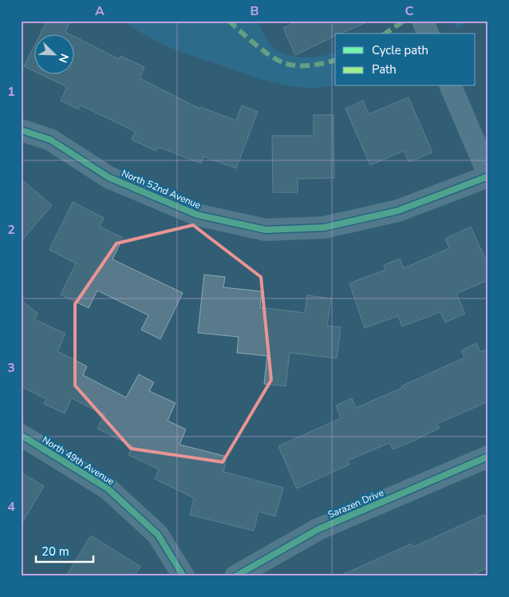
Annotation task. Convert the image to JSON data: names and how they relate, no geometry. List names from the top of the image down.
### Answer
{
  "streets": {
    "street": ["North 52nd Avenue", "North 49th Avenue", "Sarazen Drive"]
  },
  "legend": ["Cycle path", "Path"],
  "scale_bar": "20 m",
  "north": "bottom right",
  "grid": {
    "columns": ["A", "B", "C"],
    "rows": [
      "1",
      "2",
      "3",
      "4"
    ]
  }
}
